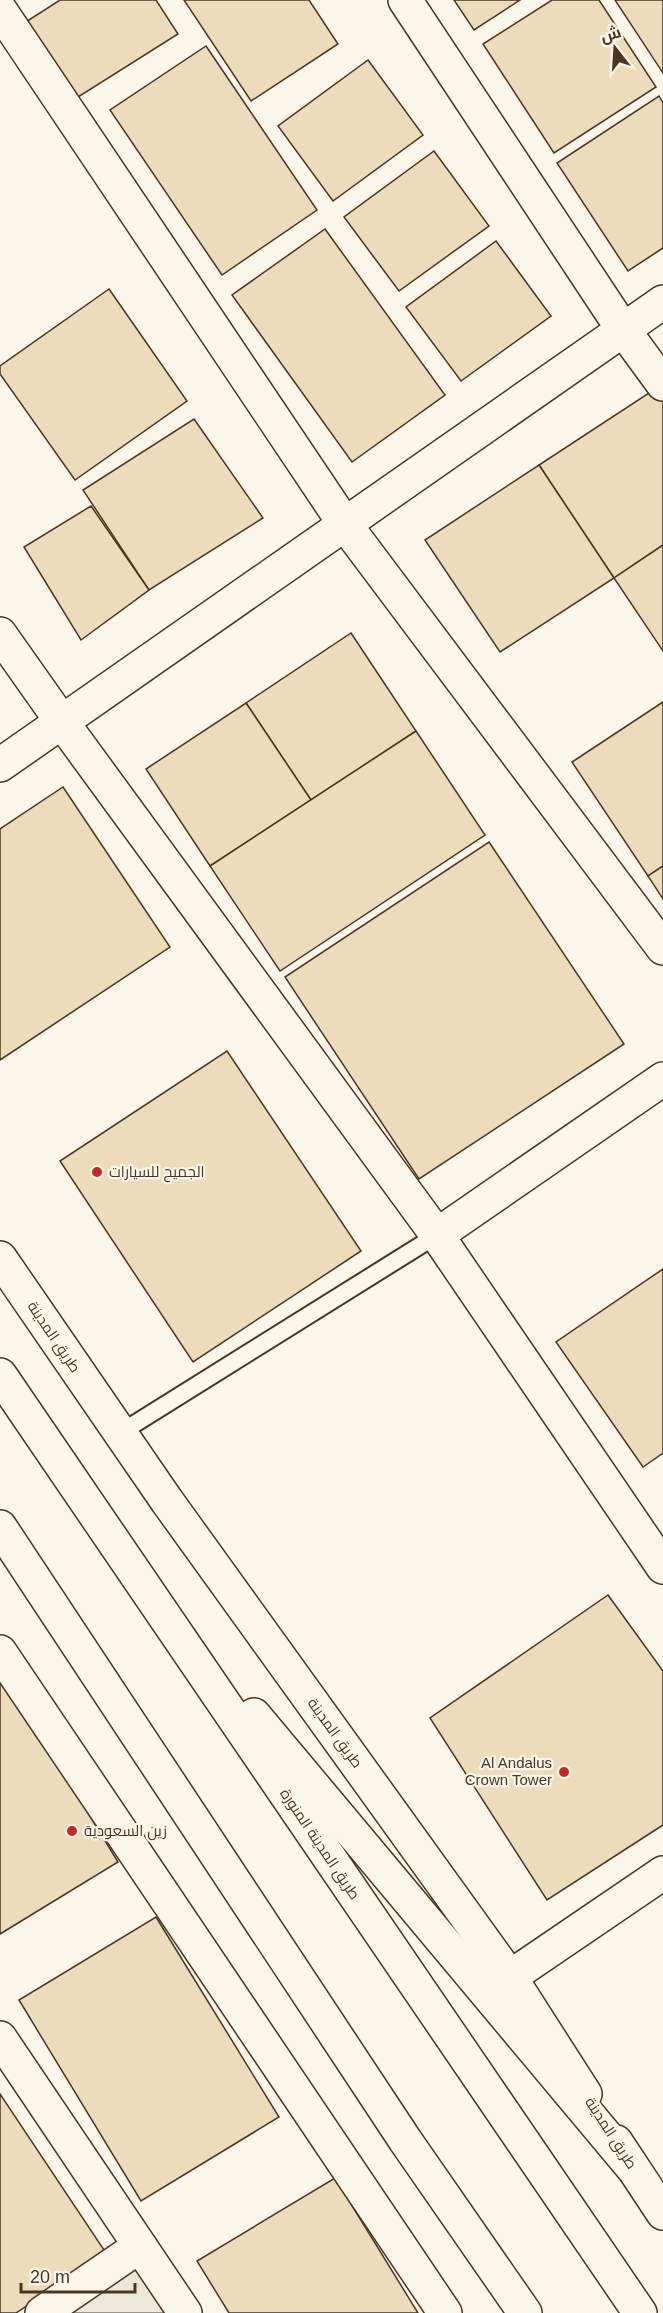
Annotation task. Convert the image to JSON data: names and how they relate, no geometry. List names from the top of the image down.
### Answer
{
  "streets": {
    "main road": ["طريق المدينة", "طريق المدينة المنورة"]
  },
  "places": ["الجميح للسيارات", "Al Andalus Crown Tower", "زين السعودية"],
  "scale_bar": "20 m",
  "north": "top"
}
